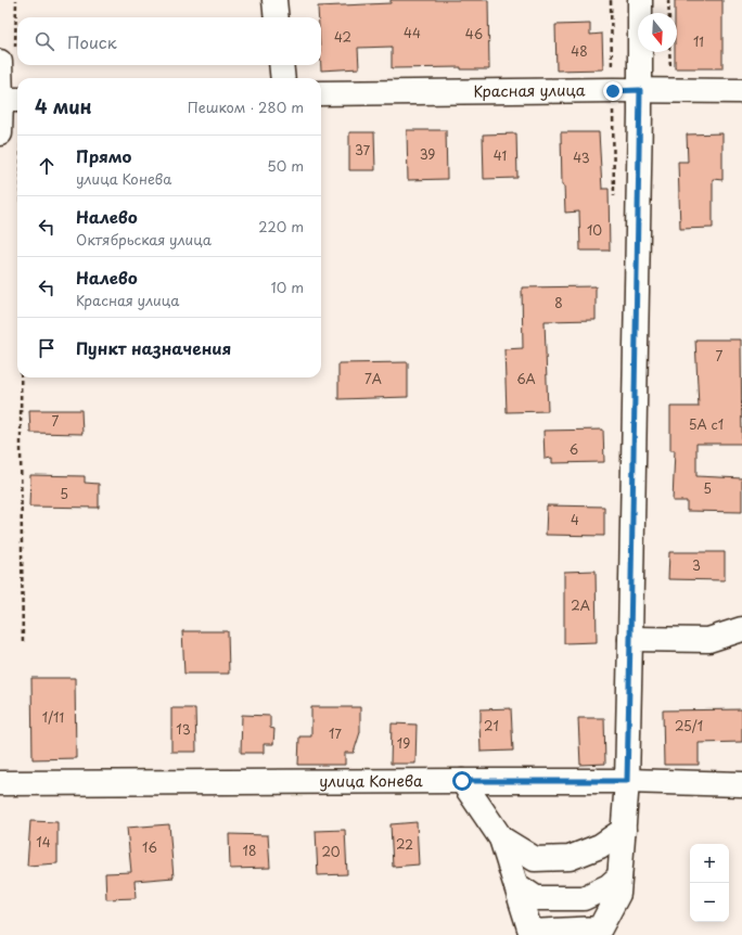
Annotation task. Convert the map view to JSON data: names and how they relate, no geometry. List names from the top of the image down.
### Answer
{
  "streets": {
    "street": ["Красная улица", "улица Конева"]
  },
  "house_numbers": [
    "44",
    "46",
    "42",
    "11",
    "48",
    "37",
    "39",
    "41",
    "43",
    "10",
    "8",
    "7",
    "7А",
    "6А",
    "7",
    "5А с1",
    "6",
    "5",
    "5",
    "4",
    "3",
    "2А",
    "1/11",
    "21",
    "25/1",
    "13",
    "17",
    "19",
    "14",
    "22",
    "16",
    "18",
    "20"
  ],
  "north": "bottom",
  "page": {
    "search": "Поиск",
    "heading": ["4 мин", "Пешком · 280 m"],
    "list": [
      ["Прямо", "улица Конева", "50 m"],
      ["Налево", "Октябрьская улица", "220 m"],
      ["Налево", "Красная улица", "10 m"],
      "Пункт назначения"
    ],
    "map_buttons": ["+", "−"]
  }
}
